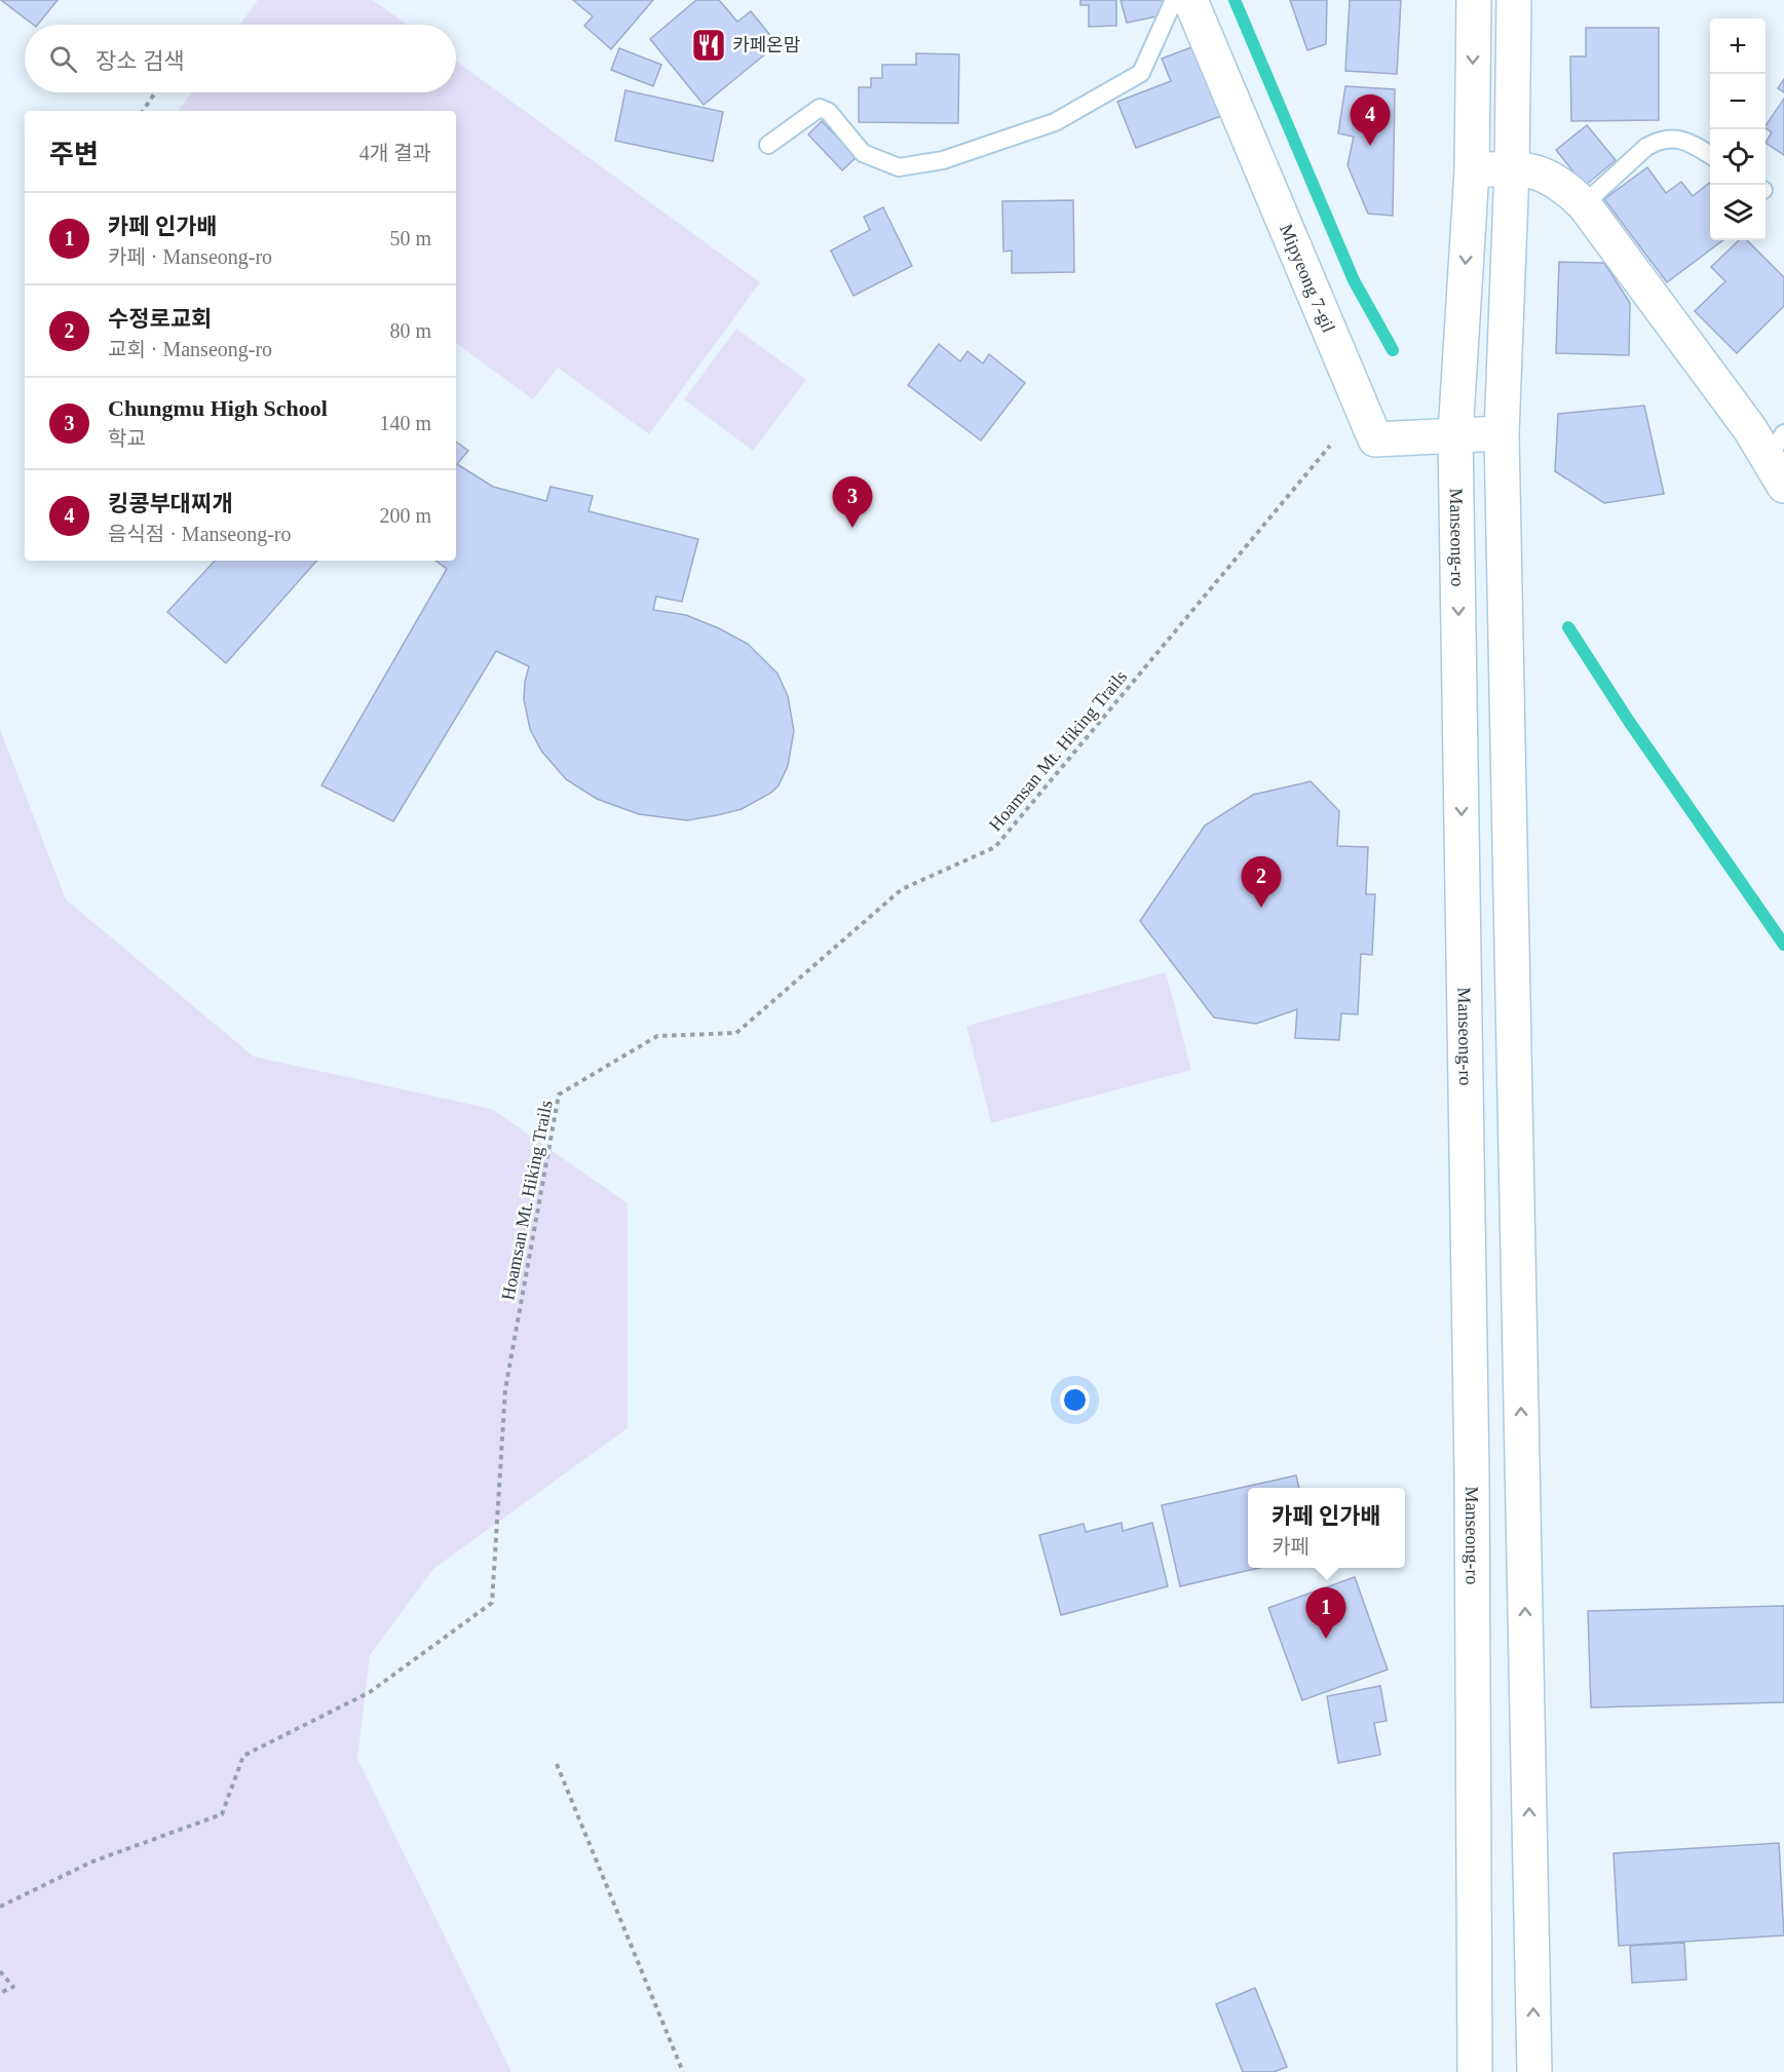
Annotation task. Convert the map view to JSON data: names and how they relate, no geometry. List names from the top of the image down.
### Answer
{
  "streets": {
    "street": ["Mipyeong 7-gil", "Manseong-ro"],
    "path": ["Hoamsan Mt. Hiking Trails"]
  },
  "crossings": [
    ["Mipyeong 7-gil", "Manseong-ro"]
  ],
  "places": {
    "restaurant": ["카페온맘"]
  },
  "page": {
    "map_buttons": ["+", "−"],
    "search": "장소 검색",
    "pins": [
      "4",
      "3",
      "2",
      "1"
    ],
    "heading": ["주변", "4개 결과"],
    "list": [
      {
        "mark": "1",
        "name": "카페 인가배",
        "note": "카페 · Manseong-ro",
        "value": "50 m"
      },
      {
        "mark": "2",
        "name": "수정로교회",
        "note": "교회 · Manseong-ro",
        "value": "80 m"
      },
      {
        "mark": "3",
        "name": "Chungmu High School",
        "note": "학교",
        "value": "140 m"
      },
      {
        "mark": "4",
        "name": "킹콩부대찌개",
        "note": "음식점 · Manseong-ro",
        "value": "200 m"
      }
    ],
    "popup": ["카페 인가배", "카페"]
  }
}
